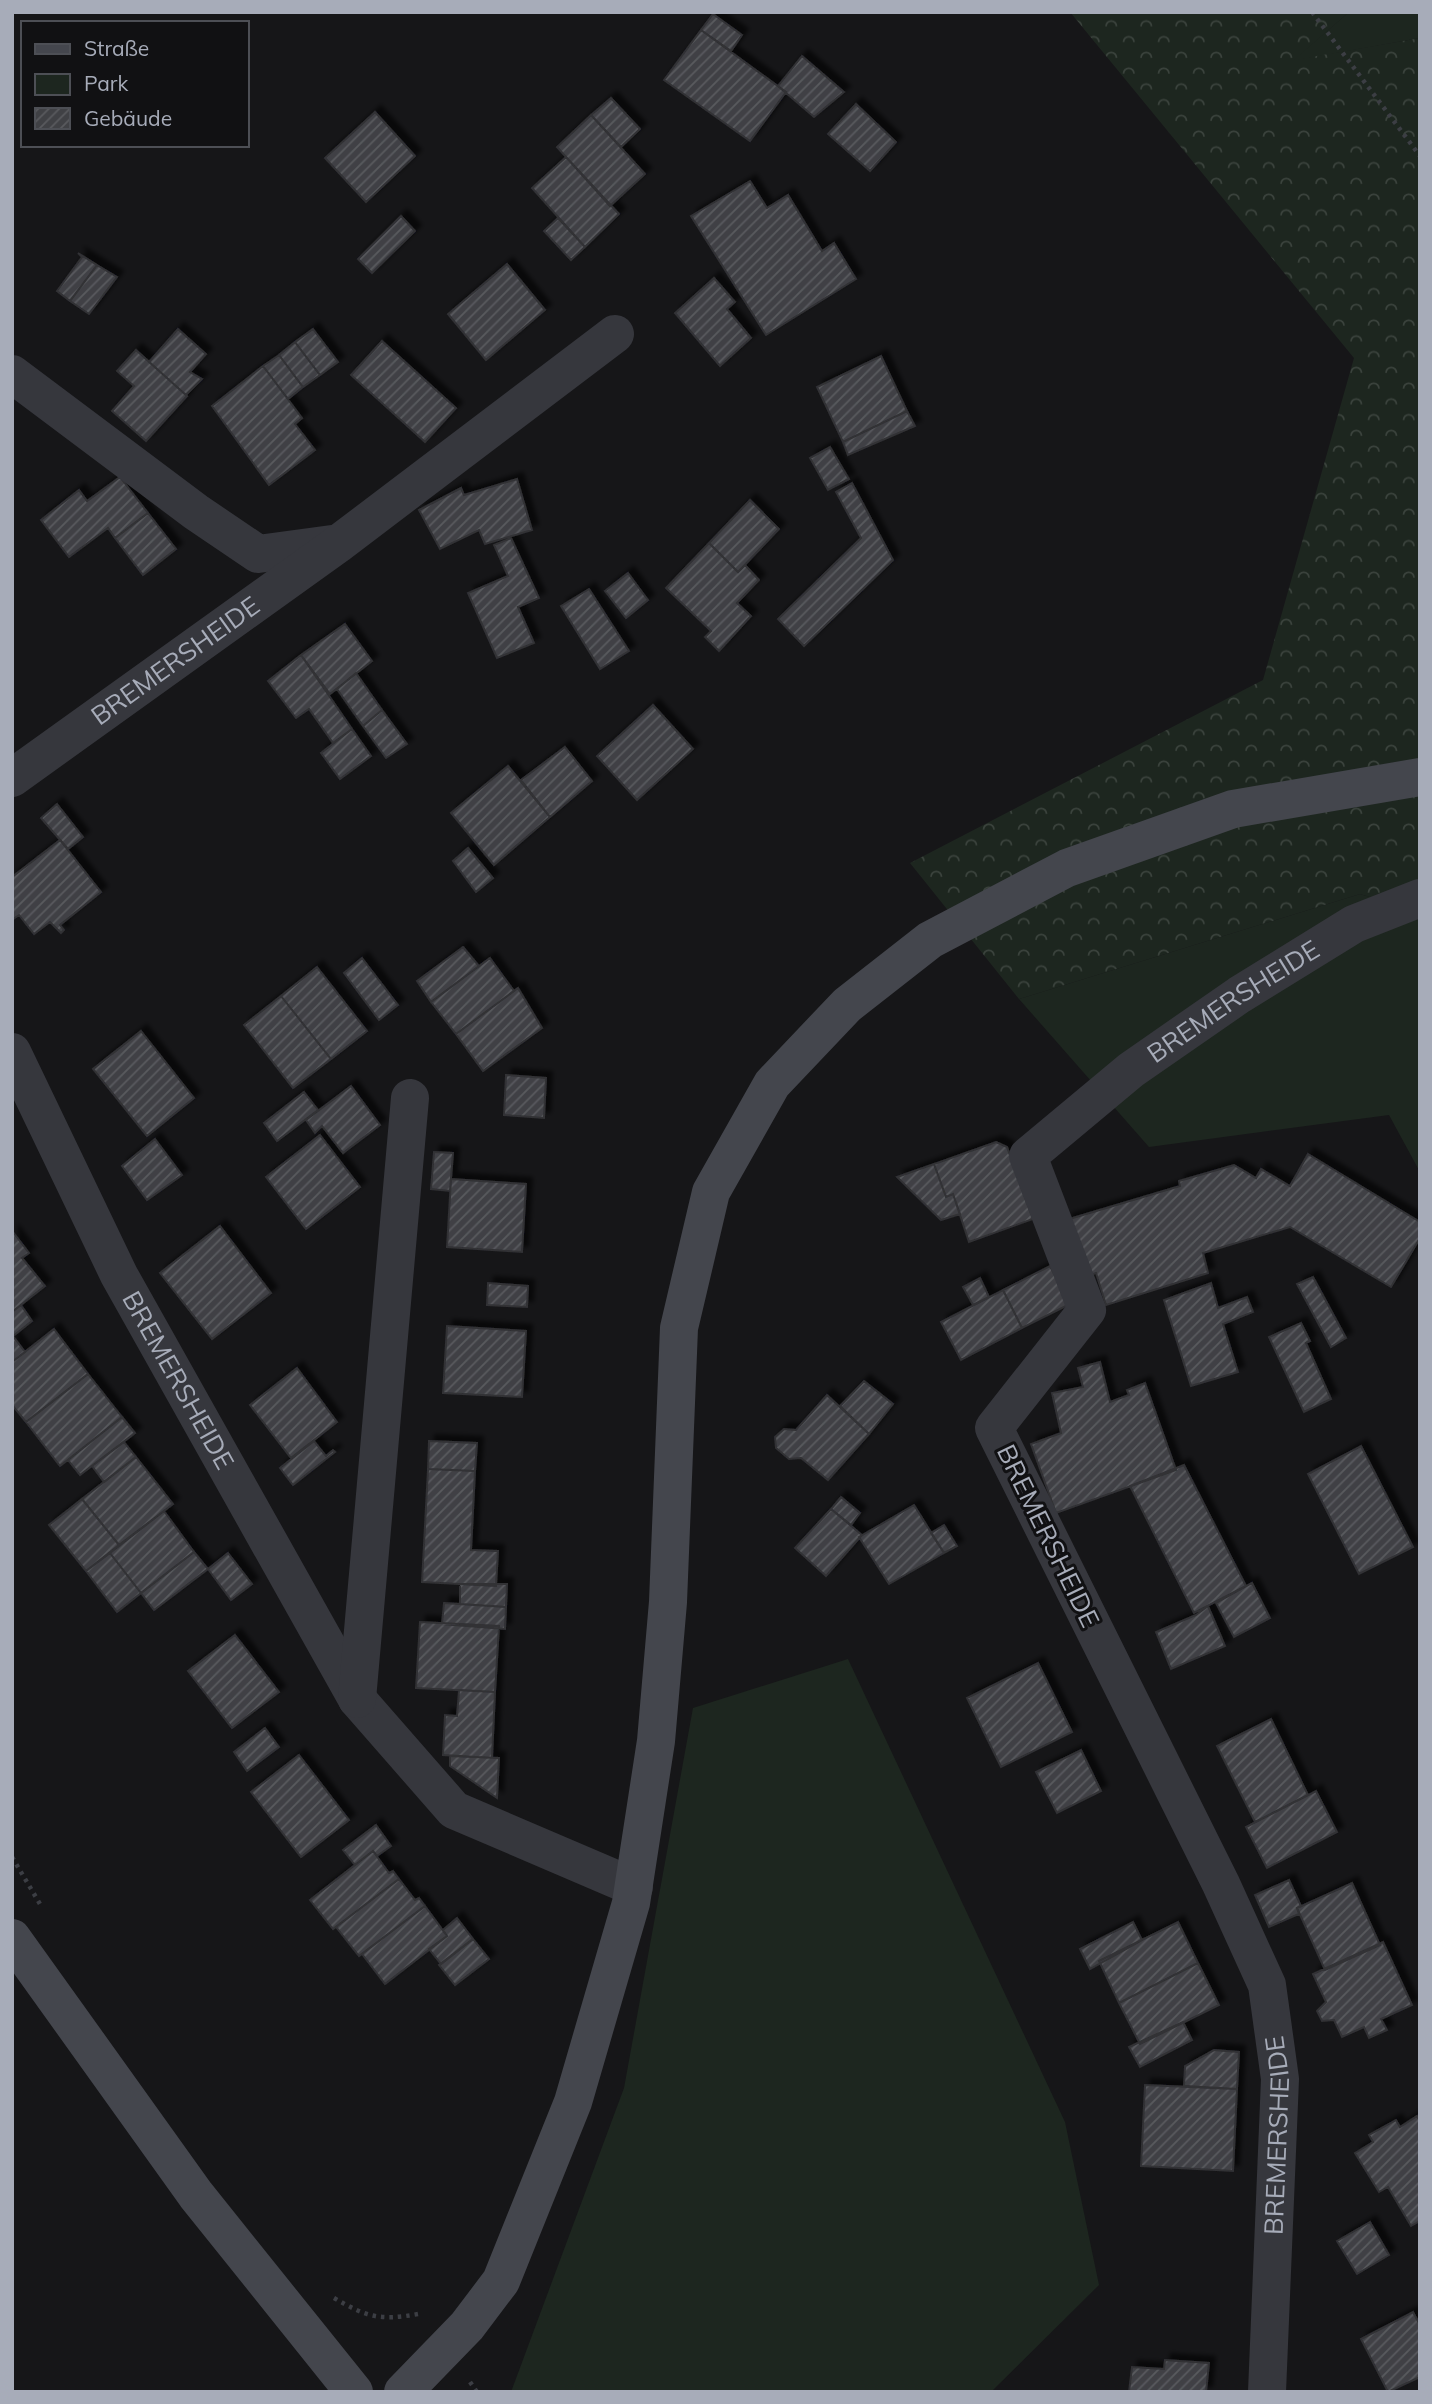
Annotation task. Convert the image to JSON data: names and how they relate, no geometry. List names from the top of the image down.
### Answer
{
  "streets": {
    "street": ["BREMERSHEIDE"]
  },
  "legend": ["Straße", "Park", "Gebäude"]
}
